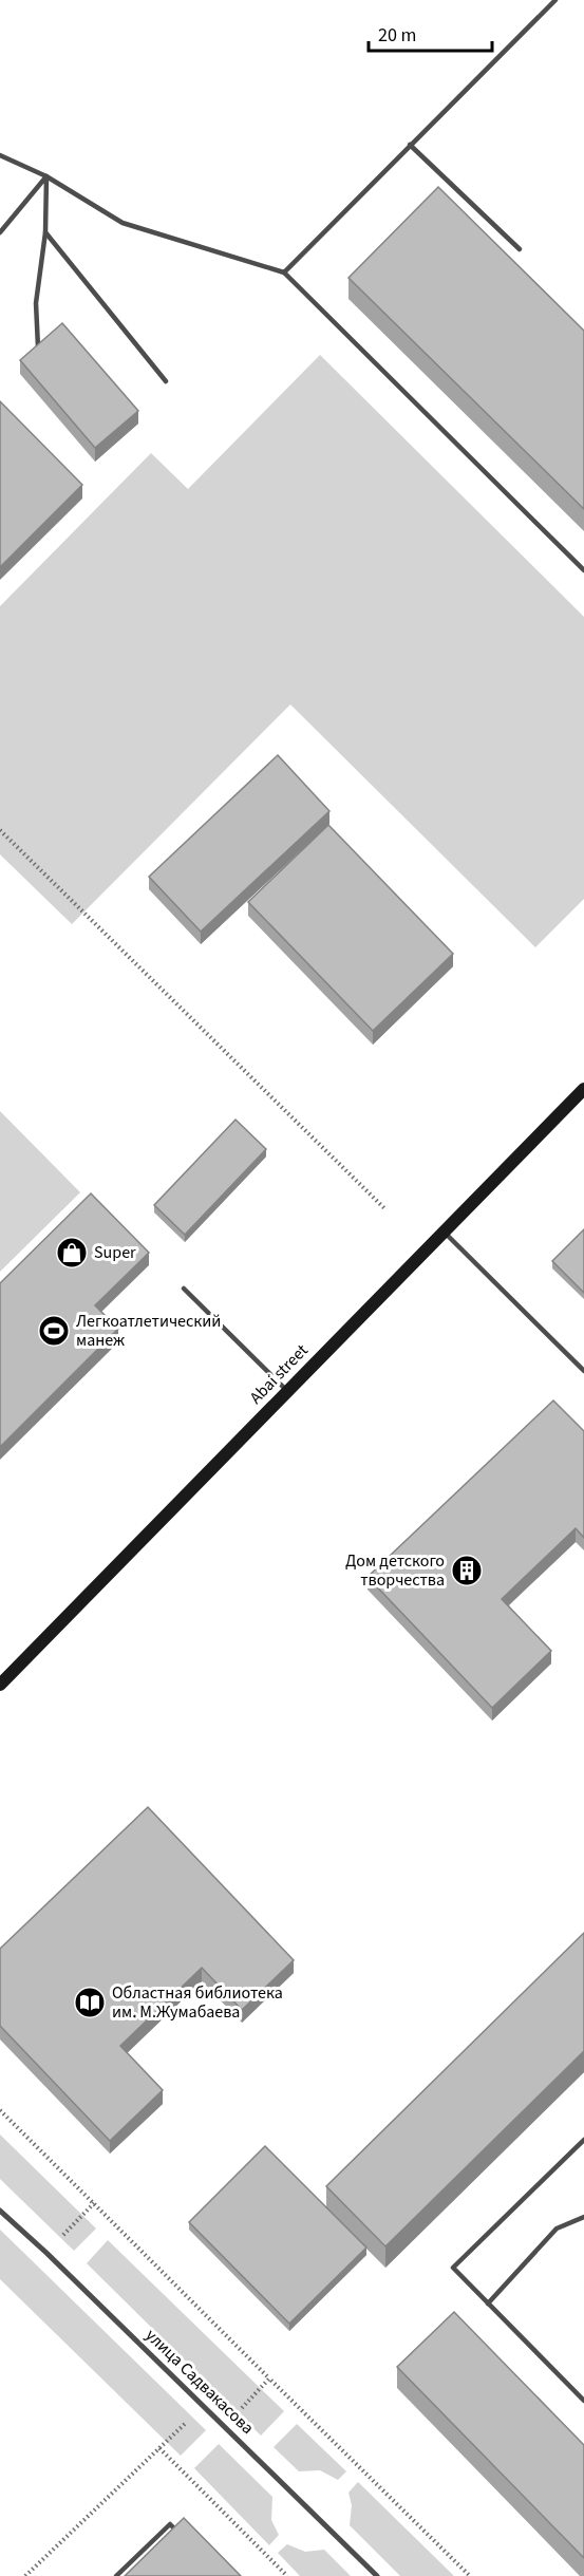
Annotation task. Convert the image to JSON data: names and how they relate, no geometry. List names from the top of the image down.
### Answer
{
  "streets": {
    "main road": ["Abai street"],
    "street": ["улица Садвакасова"]
  },
  "places": {
    "shop": ["Super"],
    "sports": ["Легкоатлетический манеж"],
    "building": ["Дом детского творчества"],
    "library": ["Областная библиотека им. М.Жумабаева"]
  },
  "scale_bar": "20 m"
}
